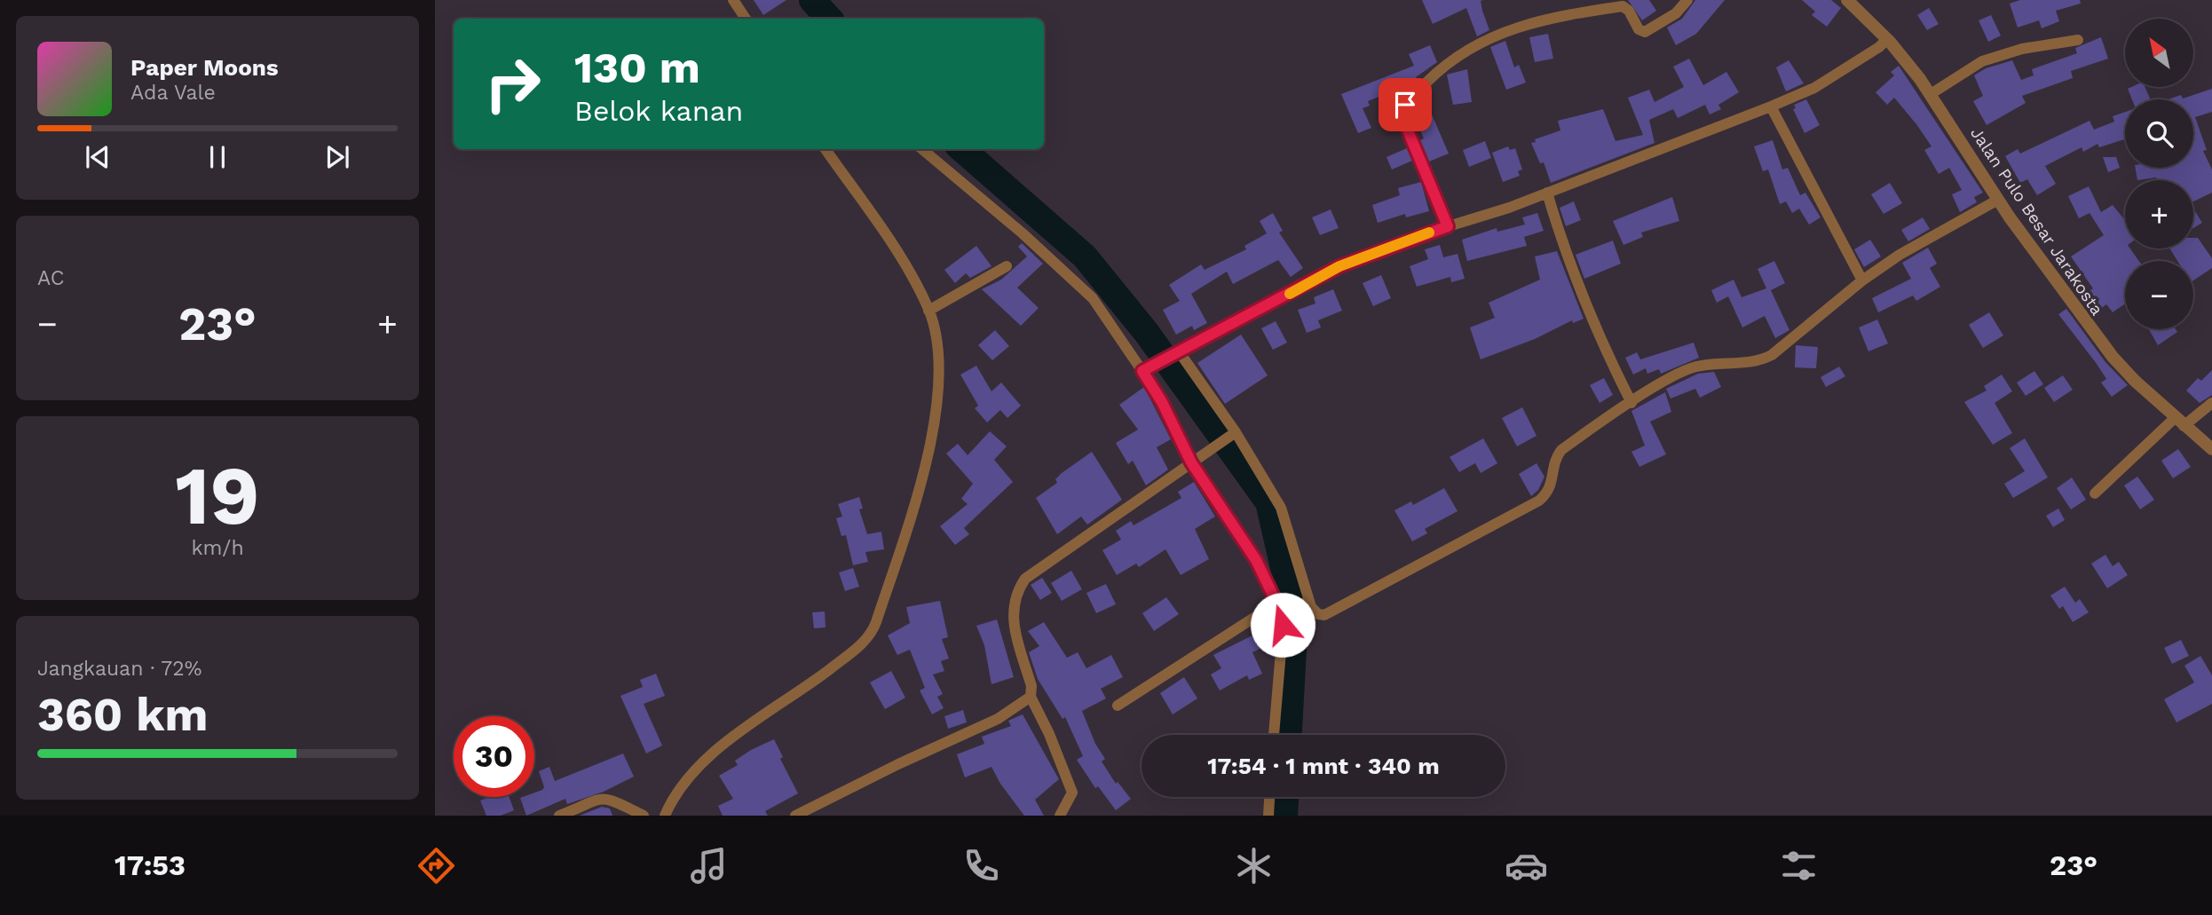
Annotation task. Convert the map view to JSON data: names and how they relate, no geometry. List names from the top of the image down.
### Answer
{
  "streets": {
    "street": ["Jalan Pulo Besar Jarakosta"]
  },
  "north": "top left",
  "page": {
    "map_buttons": ["+", "−"],
    "turn": ["130 m", "Belok kanan"],
    "song": ["Paper Moons", "Ada Vale"],
    "tile": [
      "AC",
      ["19", "km/h"],
      ["Jangkauan · 72%", "360 km"]
    ],
    "heat": ["−", "23°", "+"],
    "limit": "30",
    "trip": "17:54 · 1 mnt · 340 m",
    "tabs": ["17:53", "23°"]
  }
}
